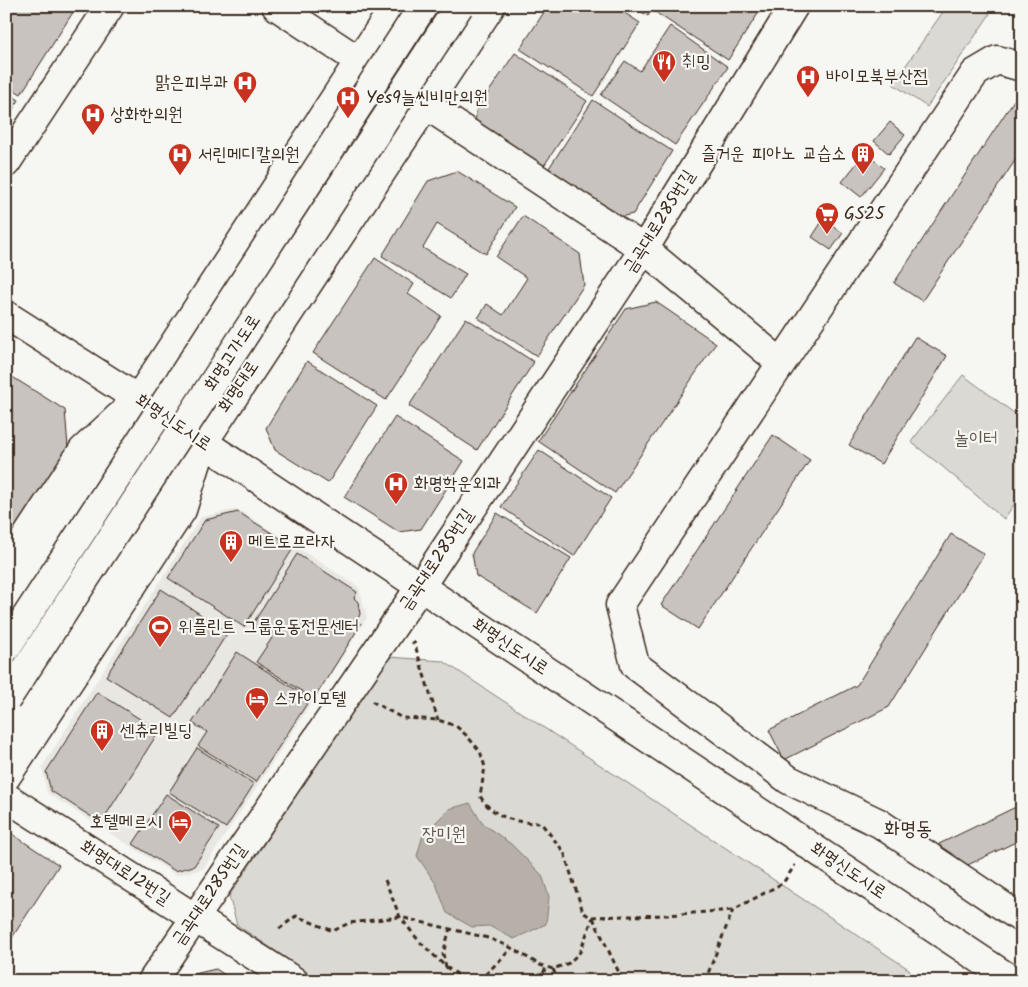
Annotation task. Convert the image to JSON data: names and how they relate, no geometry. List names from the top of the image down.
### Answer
{
  "streets": {
    "main road": [
      "금곡대로285번길",
      "화명고가도로",
      "화명대로",
      "화명신도시로",
      "화명대로12번길"
    ]
  },
  "crossings": [
    ["금곡대로285번길", "화명신도시로"],
    ["금곡대로285번길", "화명대로12번길"],
    ["화명대로", "화명신도시로"]
  ],
  "districts": ["화명동"],
  "parks": ["놀이터", "장미원"],
  "places": {
    "restaurant": ["취밍"],
    "hospital": [
      "바이모북부산점",
      "맑은피부과",
      "Yes9늘씬비만의원",
      "상화한의원",
      "서린메디칼의원",
      "화명학운외과"
    ],
    "building": ["즐거운 피아노 교습소", "메트로프라자", "센츄리빌딩"],
    "supermarket": ["GS25"],
    "sports": ["위플린트 그룹운동전문센터"],
    "hotel": ["스카이모텔", "호텔메르시"]
  }
}
